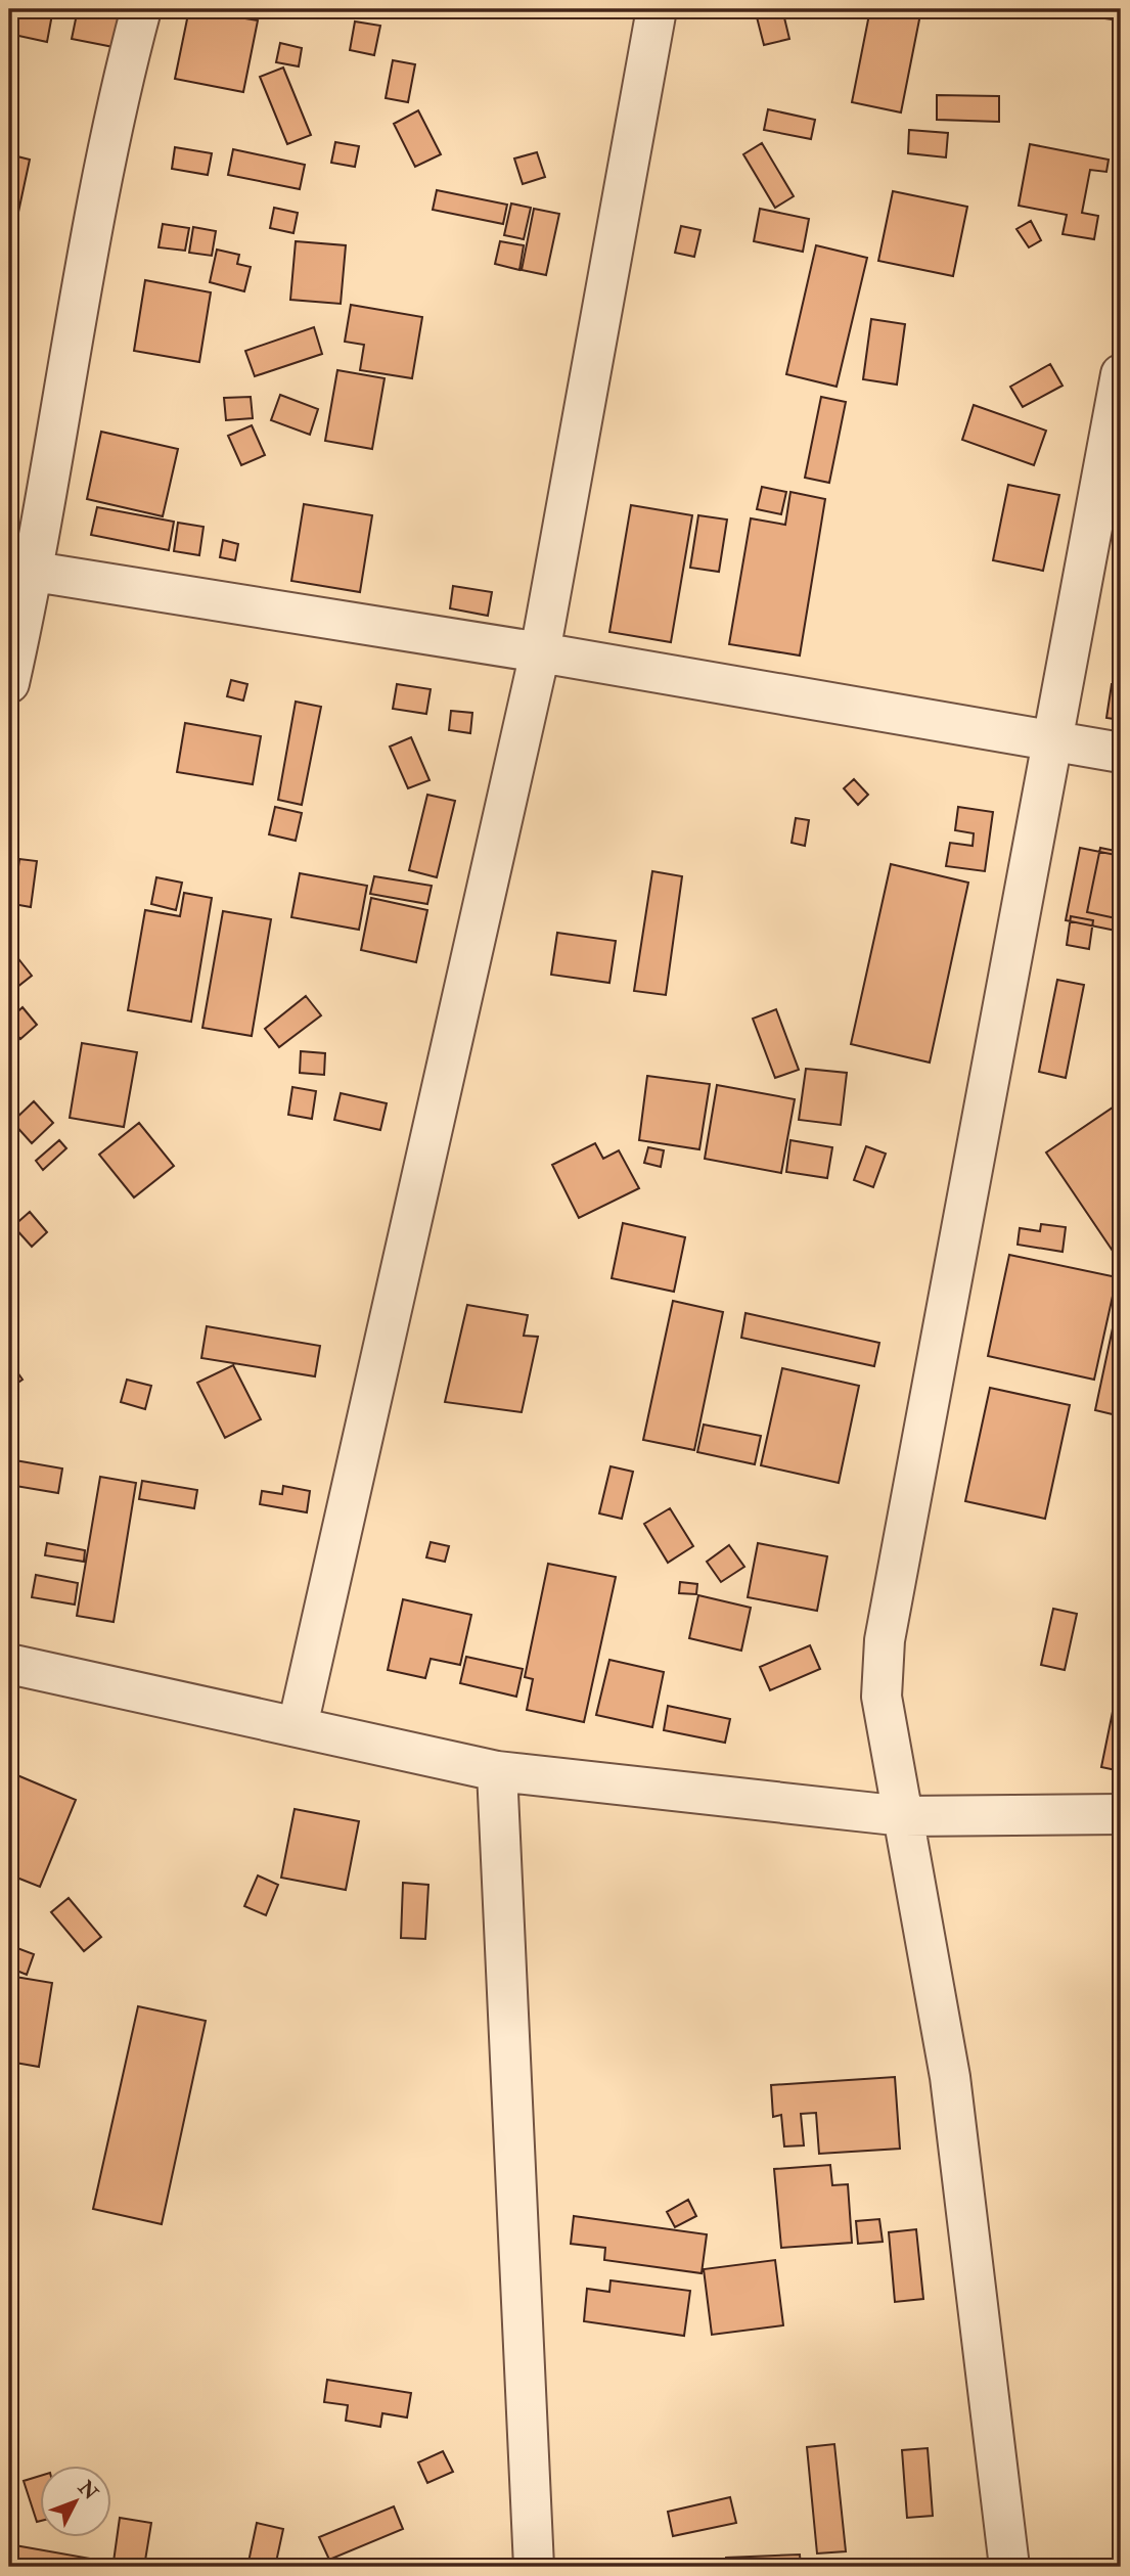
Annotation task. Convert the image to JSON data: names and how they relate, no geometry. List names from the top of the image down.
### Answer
{
  "north": "top right"
}
